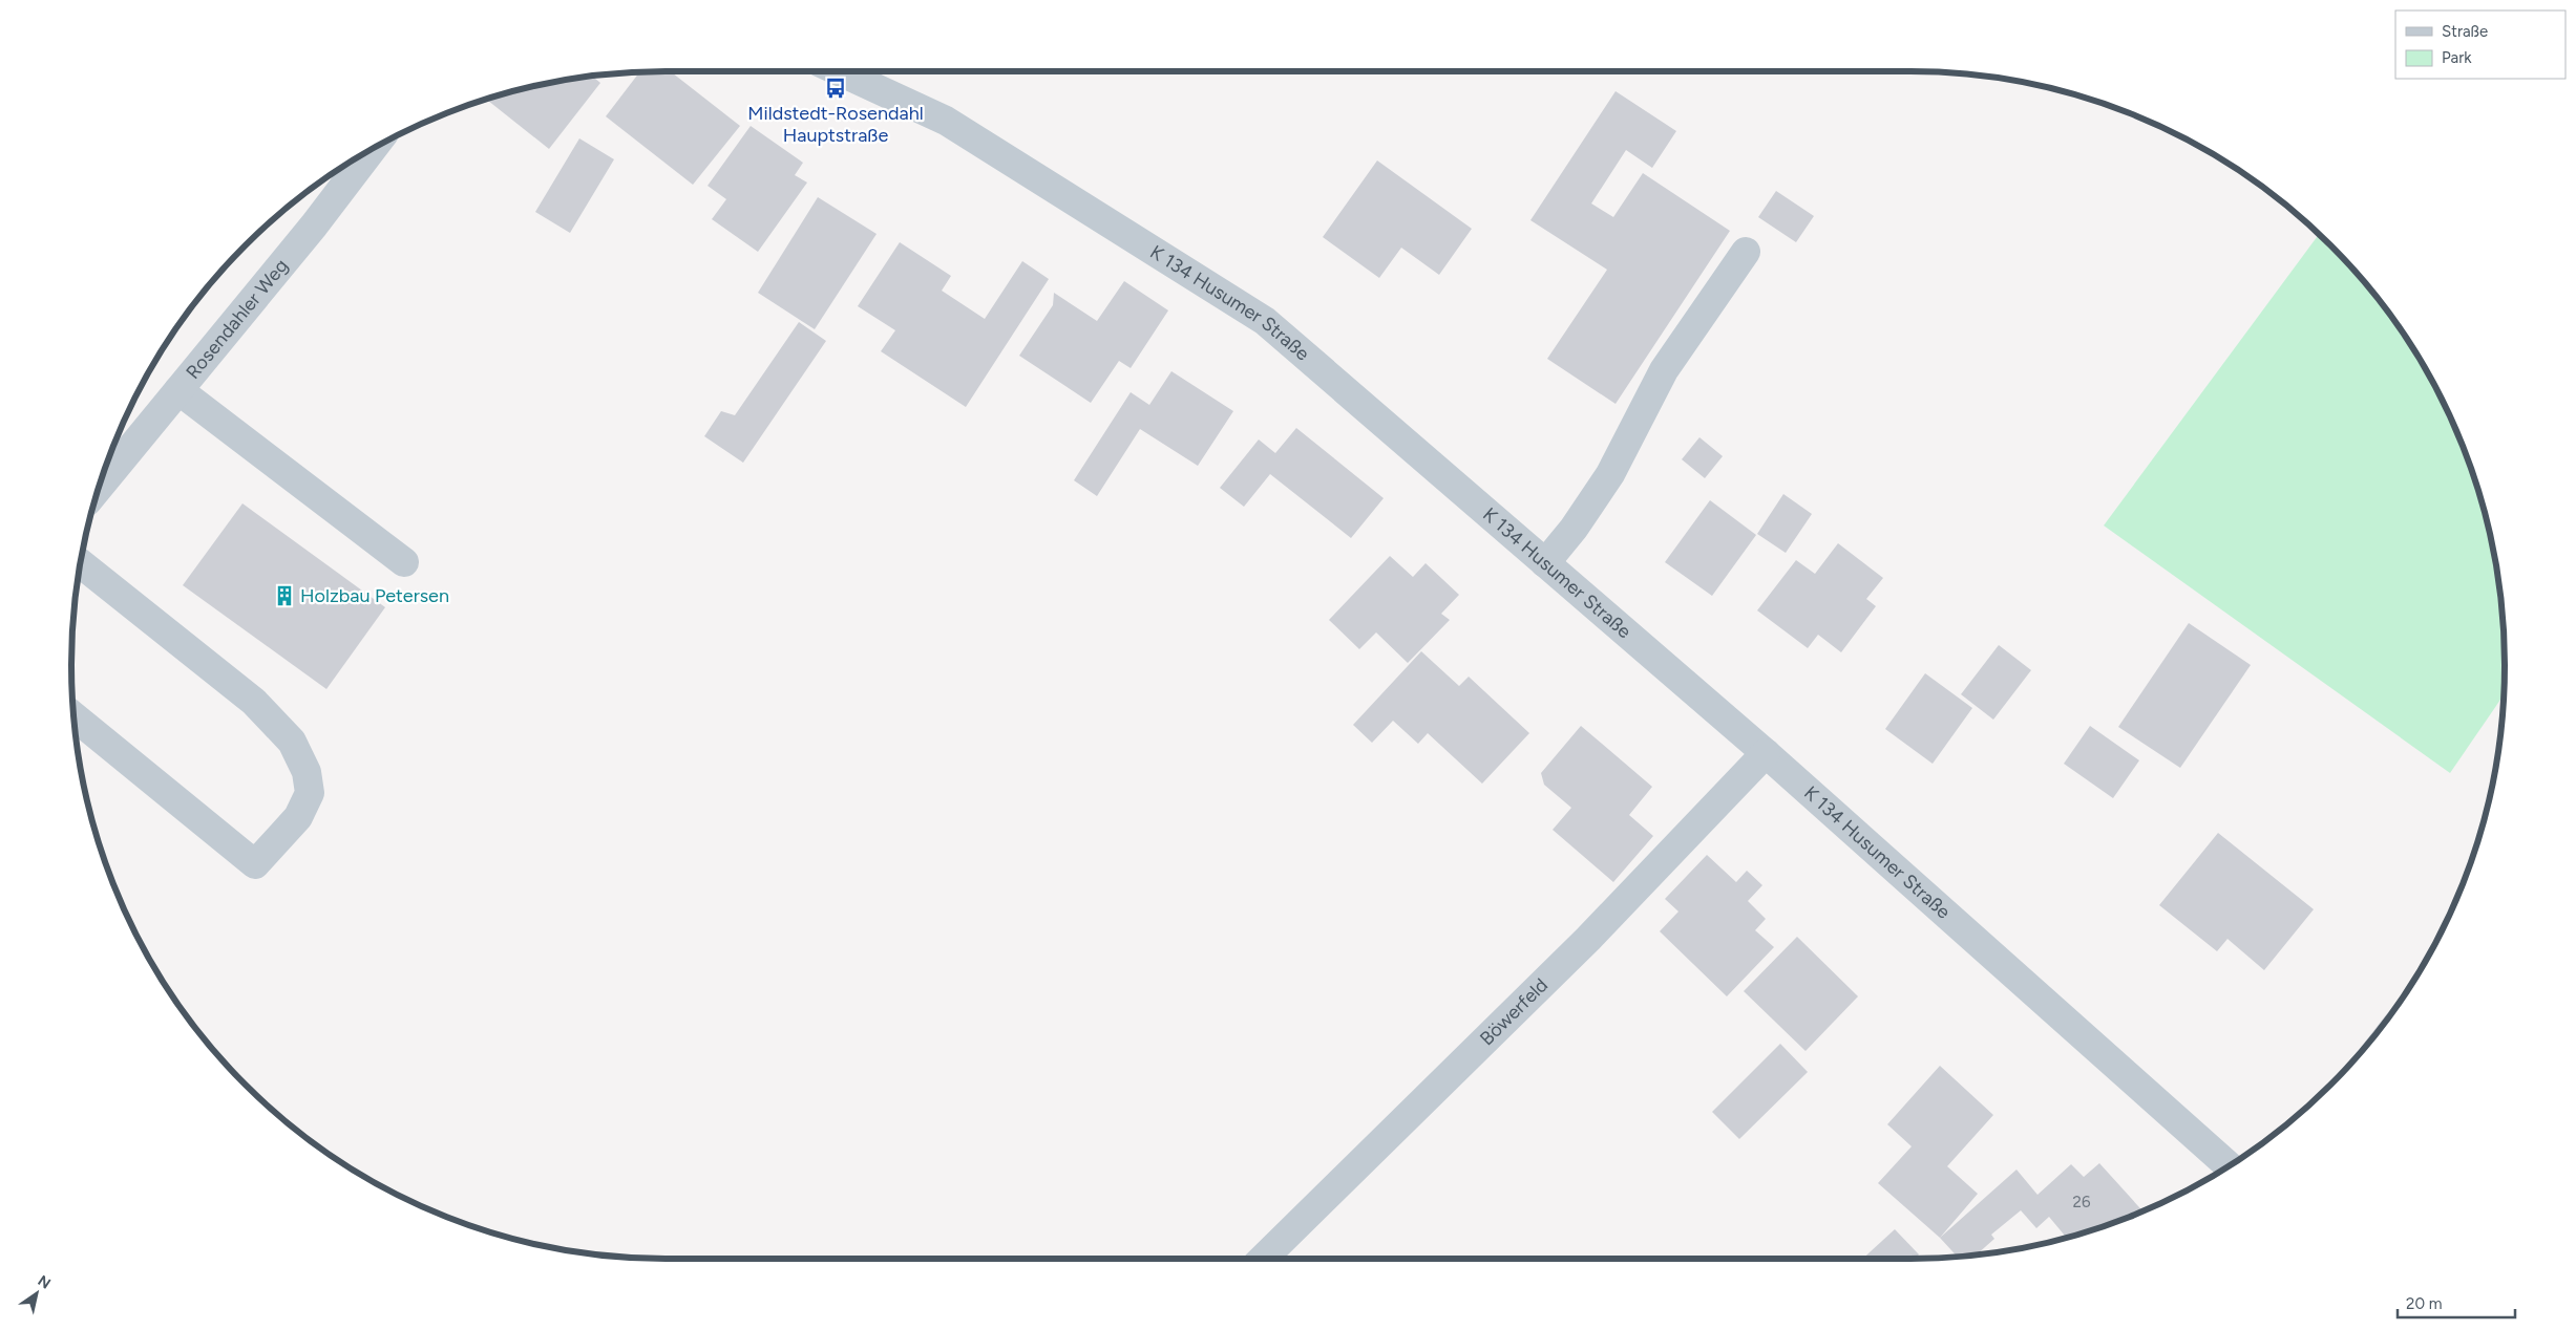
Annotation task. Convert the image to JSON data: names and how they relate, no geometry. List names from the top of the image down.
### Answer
{
  "streets": {
    "street": ["K 134 Husumer Straße", "Rosendahler Weg", "Böwerfeld"]
  },
  "crossings": [
    ["K 134 Husumer Straße", "Böwerfeld"]
  ],
  "places": {
    "bus stop": ["Mildstedt-Rosendahl Hauptstraße"],
    "building": ["Holzbau Petersen"]
  },
  "house_numbers": ["26"],
  "legend": ["Straße", "Park"],
  "scale_bar": "20 m",
  "north": "top right"
}
